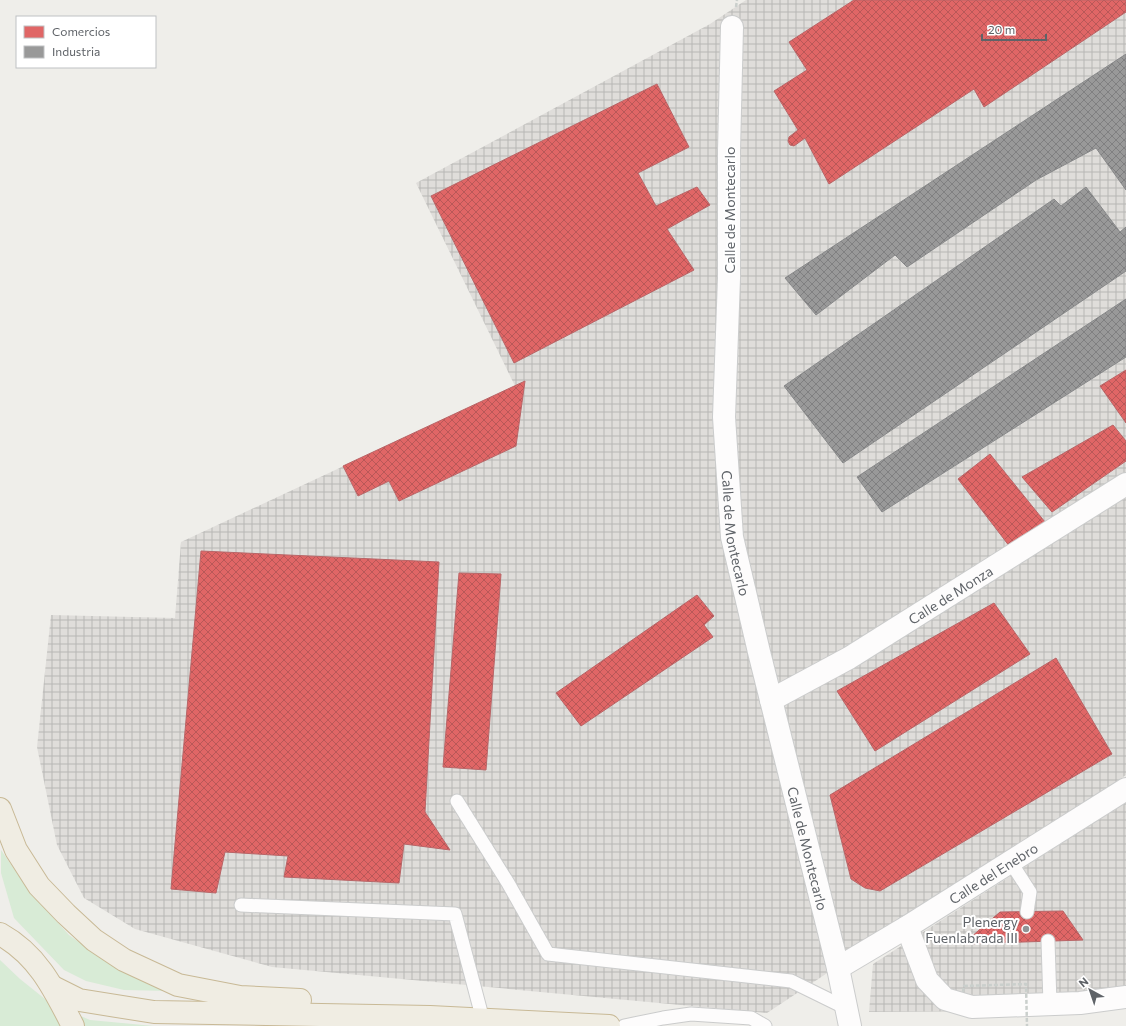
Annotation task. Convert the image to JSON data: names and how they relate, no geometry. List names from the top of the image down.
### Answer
{
  "streets": {
    "street": ["Calle de Montecarlo", "Calle de Monza", "Calle del Enebro"]
  },
  "crossings": [
    ["Calle de Montecarlo", "Calle de Monza"],
    ["Calle de Montecarlo", "Calle del Enebro"]
  ],
  "places": ["Plenergy Fuenlabrada III"],
  "legend": ["Comercios", "Industria"],
  "scale_bar": "20 m",
  "north": "top left"
}
